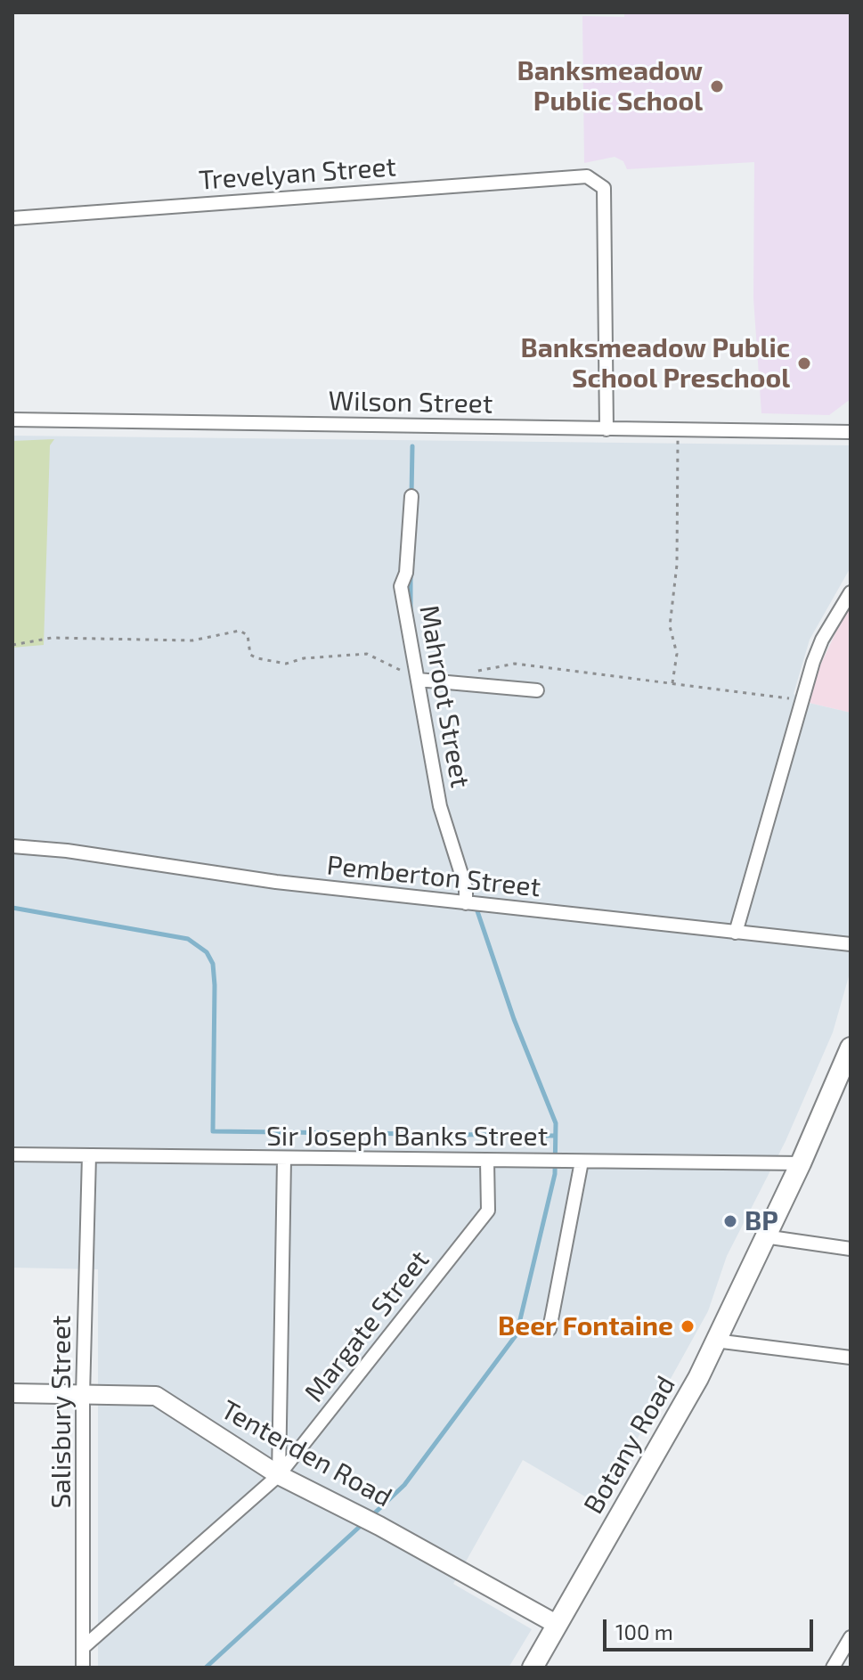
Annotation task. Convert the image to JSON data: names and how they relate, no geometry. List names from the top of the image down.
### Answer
{
  "streets": {
    "main road": ["Botany Road"],
    "street": [
      "Trevelyan Street",
      "Wilson Street",
      "Mahroot Street",
      "Pemberton Street",
      "Sir Joseph Banks Street",
      "Margate Street",
      "Salisbury Street",
      "Tenterden Road"
    ]
  },
  "crossings": [
    ["Trevelyan Street", "Wilson Street"],
    ["Mahroot Street", "Pemberton Street"],
    ["Sir Joseph Banks Street", "Margate Street"],
    ["Sir Joseph Banks Street", "Salisbury Street"],
    ["Sir Joseph Banks Street", "Botany Road"],
    ["Margate Street", "Salisbury Street"],
    ["Margate Street", "Tenterden Road"],
    ["Salisbury Street", "Tenterden Road"],
    ["Botany Road", "Tenterden Road"]
  ],
  "places": [
    "Banksmeadow Public School",
    "Banksmeadow Public School Preschool",
    "BP",
    "Beer Fontaine"
  ],
  "scale_bar": "100 m"
}
